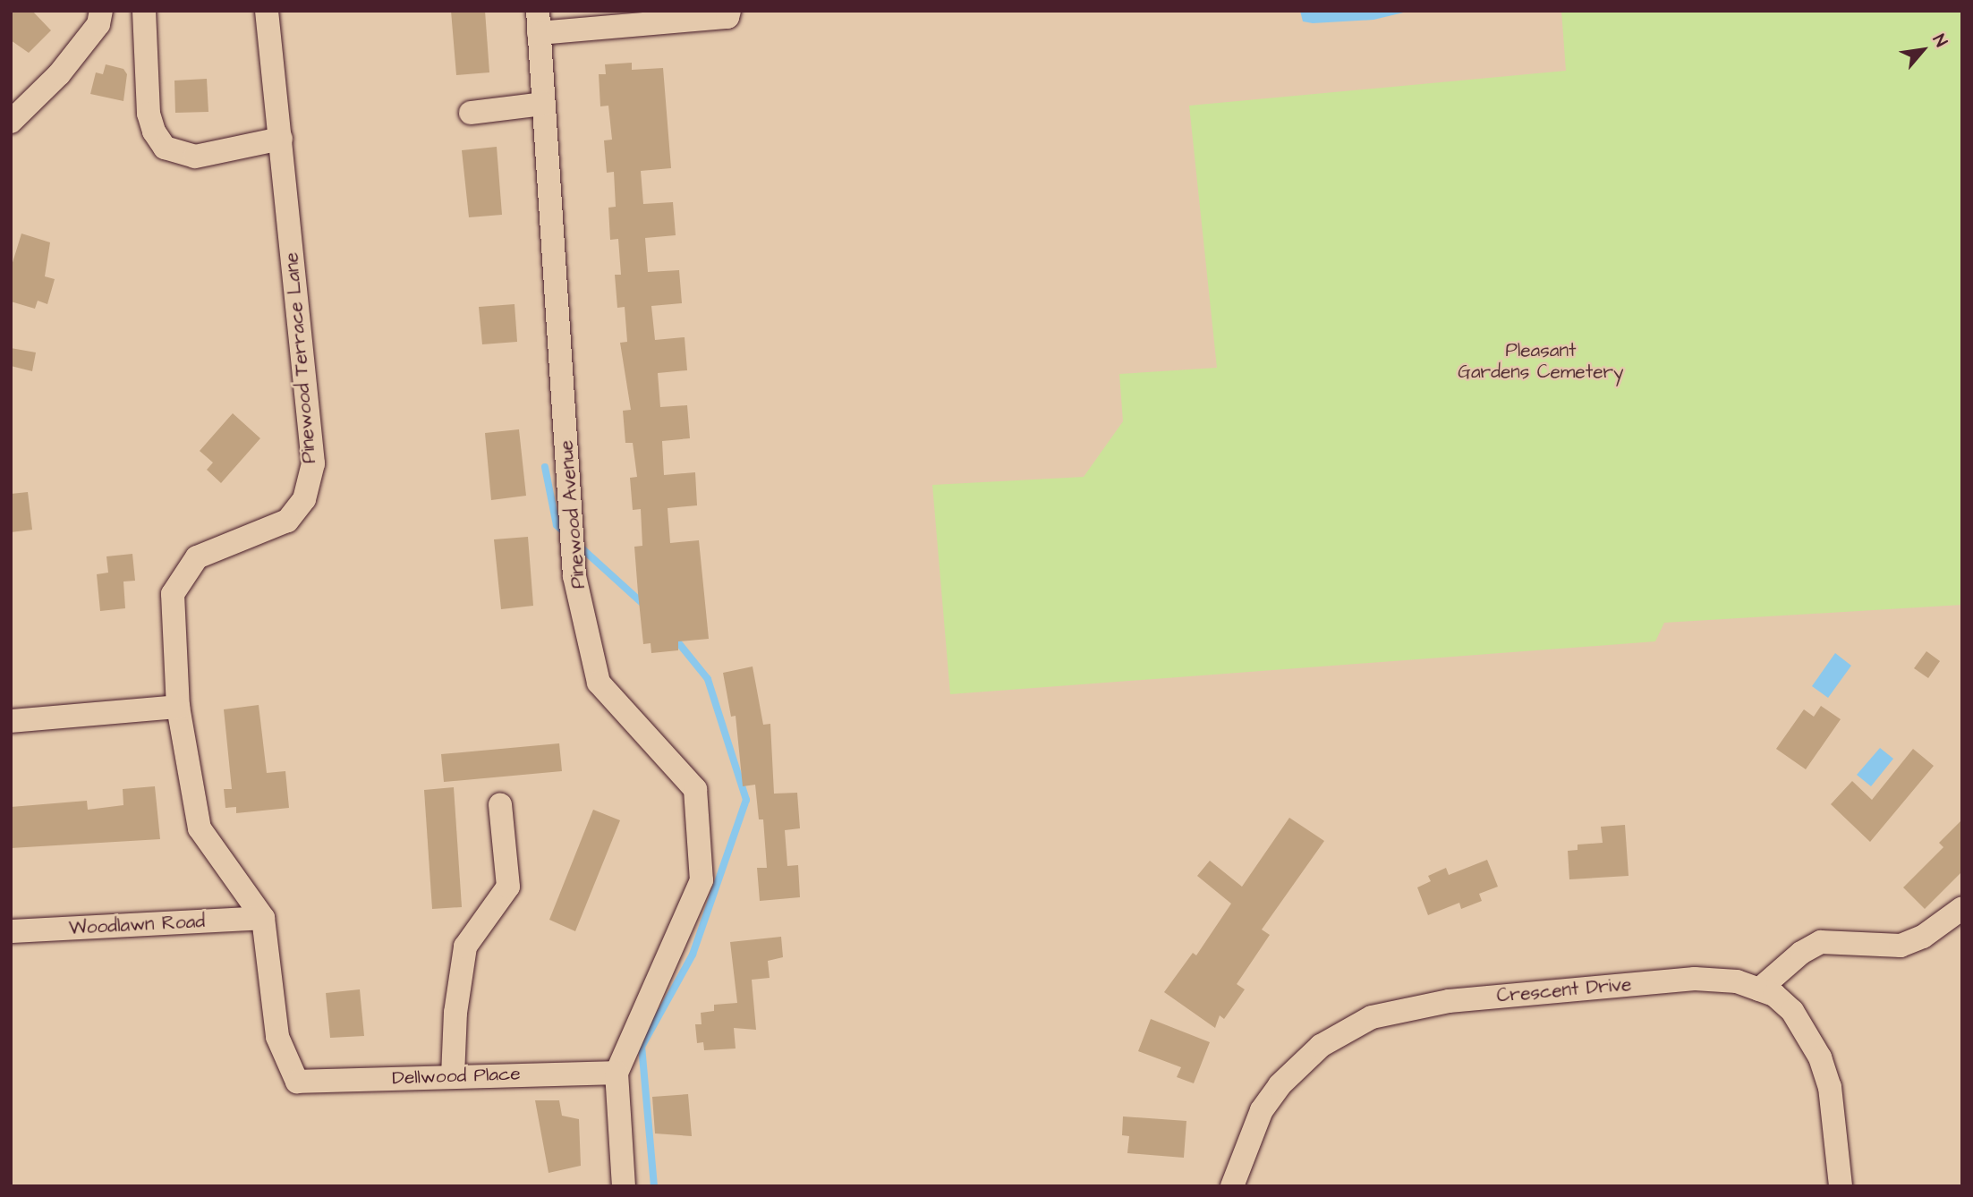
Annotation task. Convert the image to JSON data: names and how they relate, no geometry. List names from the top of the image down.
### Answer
{
  "streets": {
    "street": [
      "Pinewood Terrace Lane",
      "Pinewood Avenue",
      "Woodlawn Road",
      "Crescent Drive",
      "Dellwood Place"
    ]
  },
  "crossings": [
    ["Pinewood Terrace Lane", "Woodlawn Road"],
    ["Pinewood Terrace Lane", "Dellwood Place"],
    ["Pinewood Avenue", "Dellwood Place"],
    ["Woodlawn Road", "Dellwood Place"]
  ],
  "parks": ["Pleasant Gardens Cemetery"],
  "north": "top right"
}
